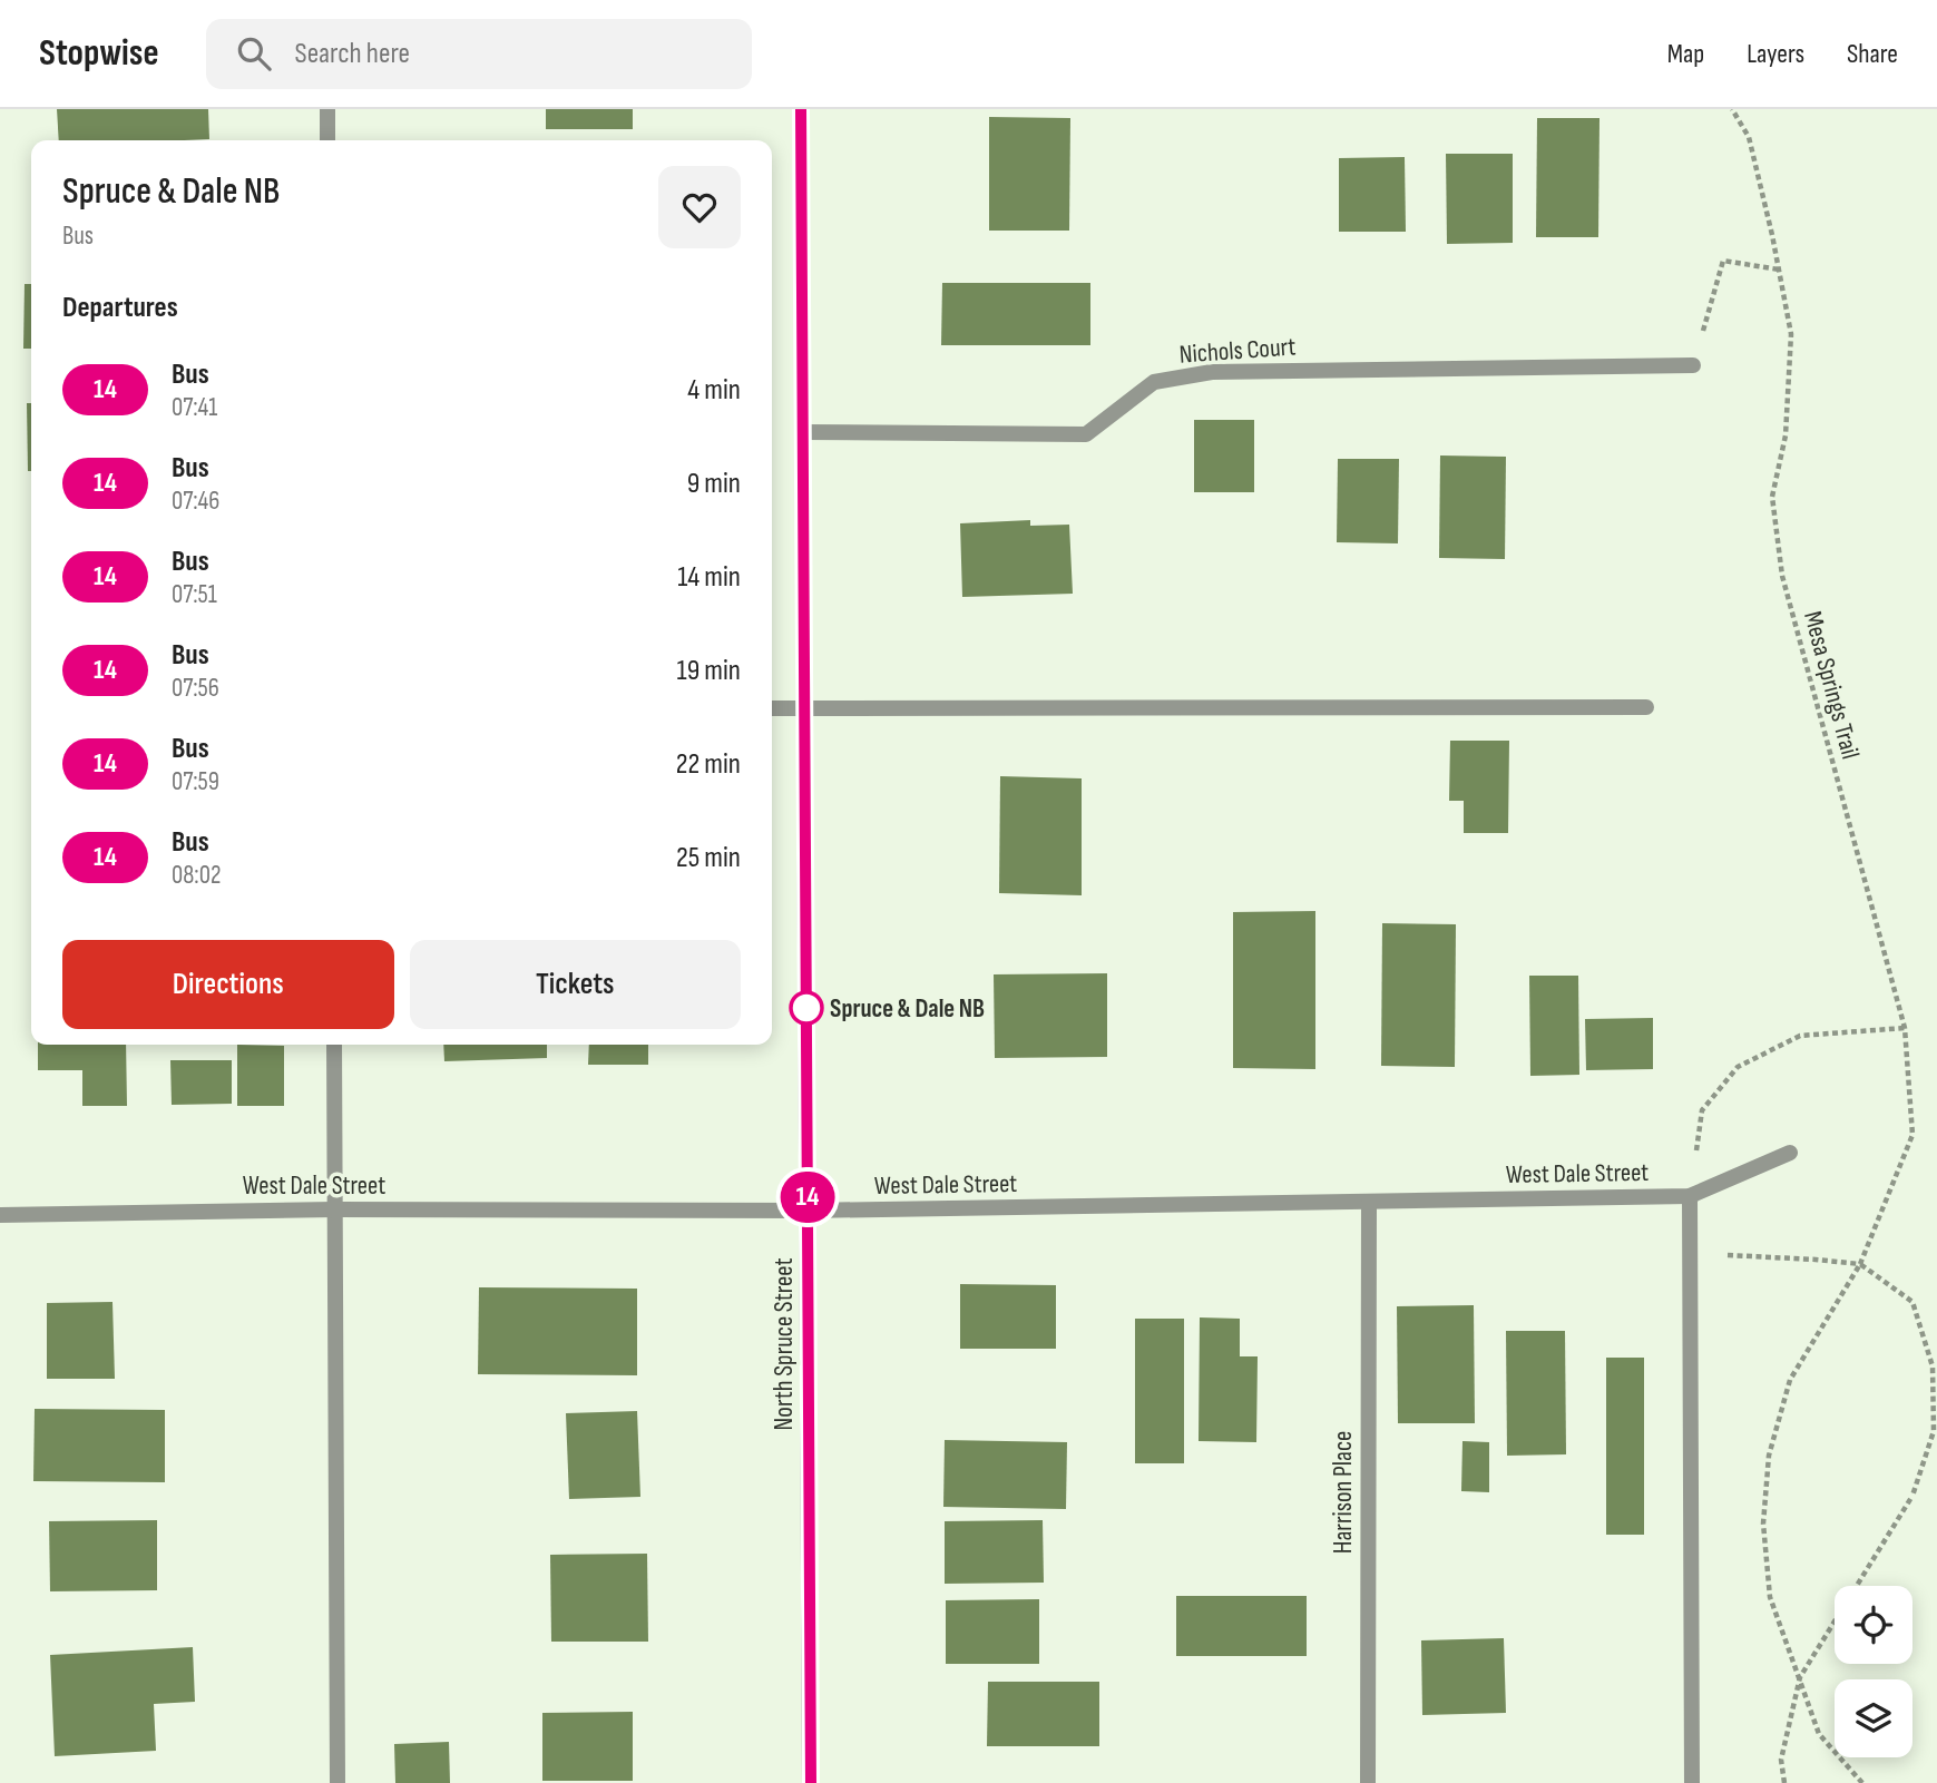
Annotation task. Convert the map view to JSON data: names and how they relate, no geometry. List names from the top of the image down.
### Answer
{
  "streets": {
    "street": [
      "Nichols Court",
      "West Dale Street",
      "North Spruce Street",
      "Harrison Place"
    ],
    "path": ["Mesa Springs Trail"]
  },
  "crossings": [
    ["Nichols Court", "North Spruce Street"],
    ["West Dale Street", "North Spruce Street"],
    ["West Dale Street", "Harrison Place"]
  ],
  "places": ["Spruce & Dale NB"],
  "lines": ["bus line 14"],
  "page": {
    "header": "Stopwise",
    "search": "Search here",
    "nav": ["Map", "Layers", "Share"],
    "on_map": "14",
    "heading": [
      ["Spruce & Dale NB", "Bus"],
      "Departures"
    ],
    "list": [
      {
        "mark": "14",
        "name": "Bus",
        "note": "07:41",
        "value": "4 min"
      },
      {
        "mark": "14",
        "name": "Bus",
        "note": "07:46",
        "value": "9 min"
      },
      {
        "mark": "14",
        "name": "Bus",
        "note": "07:51",
        "value": "14 min"
      },
      {
        "mark": "14",
        "name": "Bus",
        "note": "07:56",
        "value": "19 min"
      },
      {
        "mark": "14",
        "name": "Bus",
        "note": "07:59",
        "value": "22 min"
      },
      {
        "mark": "14",
        "name": "Bus",
        "note": "08:02",
        "value": "25 min"
      }
    ],
    "buttons": ["Directions", "Tickets"]
  }
}
